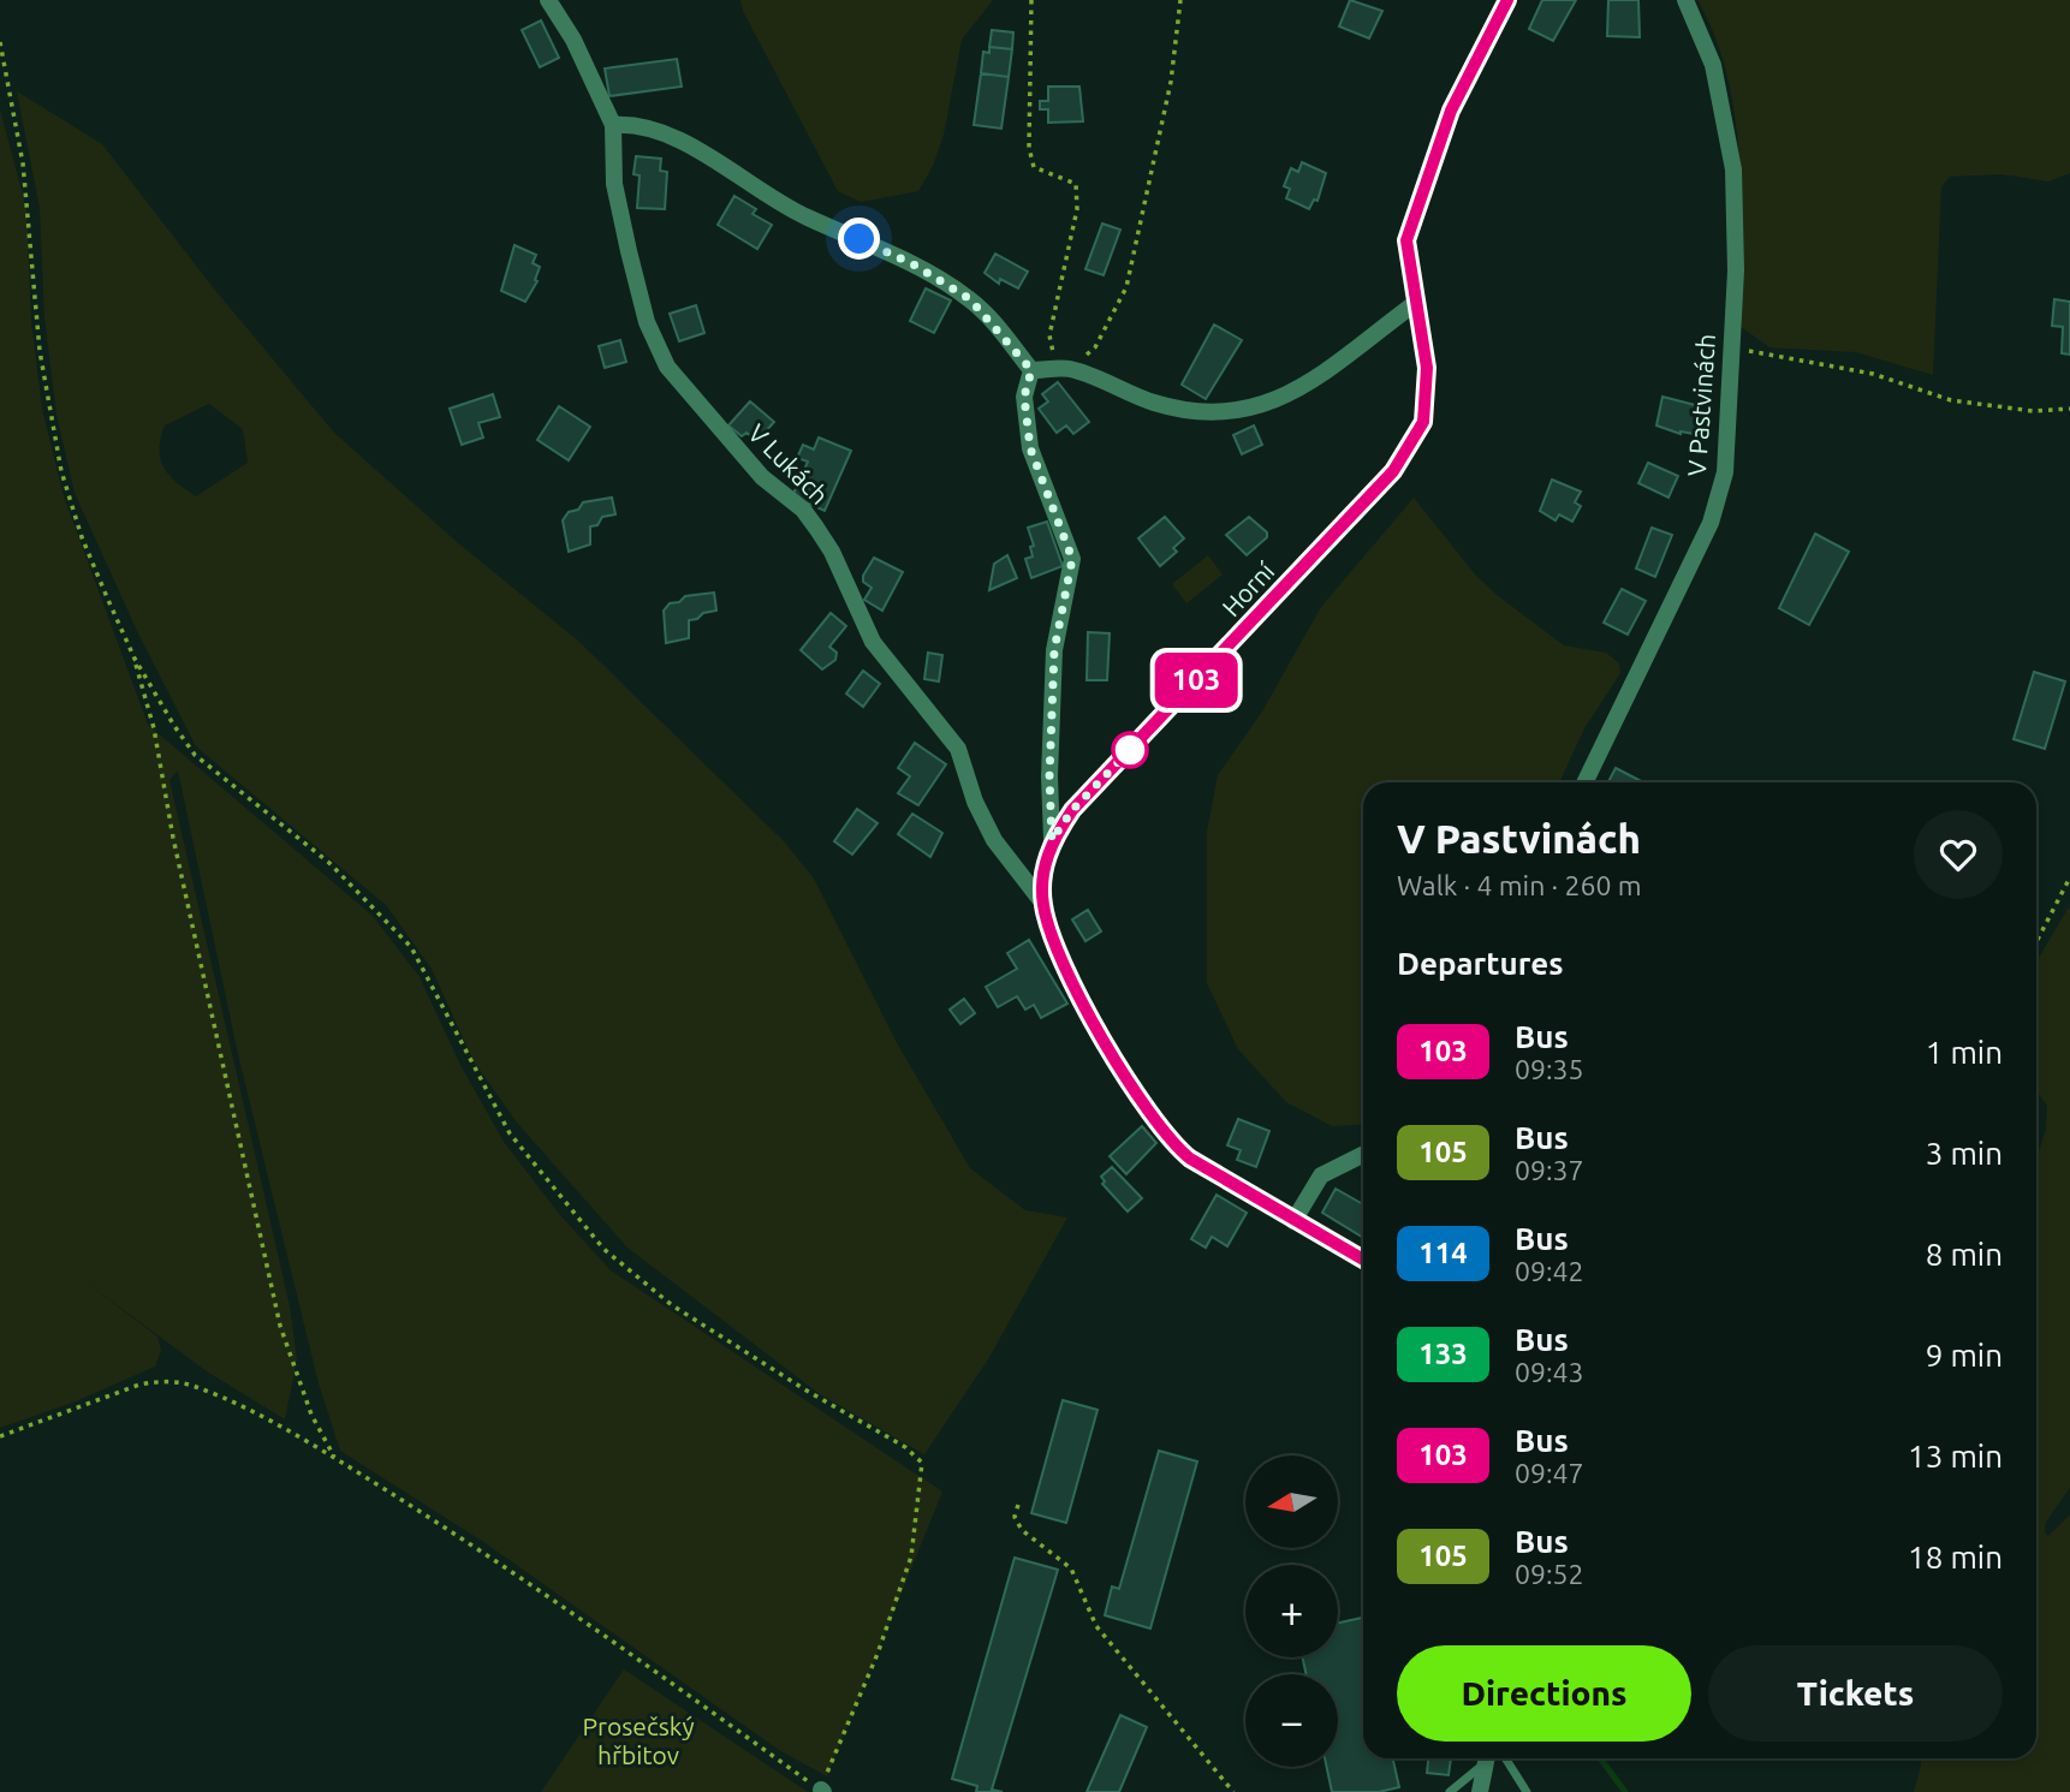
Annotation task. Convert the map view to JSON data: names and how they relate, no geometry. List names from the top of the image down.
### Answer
{
  "streets": {
    "street": ["V Pastvinách", "V Lukách", "Horní"]
  },
  "crossings": [
    ["V Lukách", "Horní"]
  ],
  "parks": ["Prosečský hřbitov"],
  "lines": ["bus line 103"],
  "north": "left",
  "page": {
    "on_map": "103",
    "heading": [
      ["V Pastvinách", "Walk · 4 min · 260 m"],
      "Departures"
    ],
    "list": [
      {
        "mark": "103",
        "name": "Bus",
        "note": "09:35",
        "value": "1 min"
      },
      {
        "mark": "105",
        "name": "Bus",
        "note": "09:37",
        "value": "3 min"
      },
      {
        "mark": "114",
        "name": "Bus",
        "note": "09:42",
        "value": "8 min"
      },
      {
        "mark": "133",
        "name": "Bus",
        "note": "09:43",
        "value": "9 min"
      },
      {
        "mark": "103",
        "name": "Bus",
        "note": "09:47",
        "value": "13 min"
      },
      {
        "mark": "105",
        "name": "Bus",
        "note": "09:52",
        "value": "18 min"
      }
    ],
    "map_buttons": ["+", "−"],
    "buttons": ["Directions", "Tickets"]
  }
}
